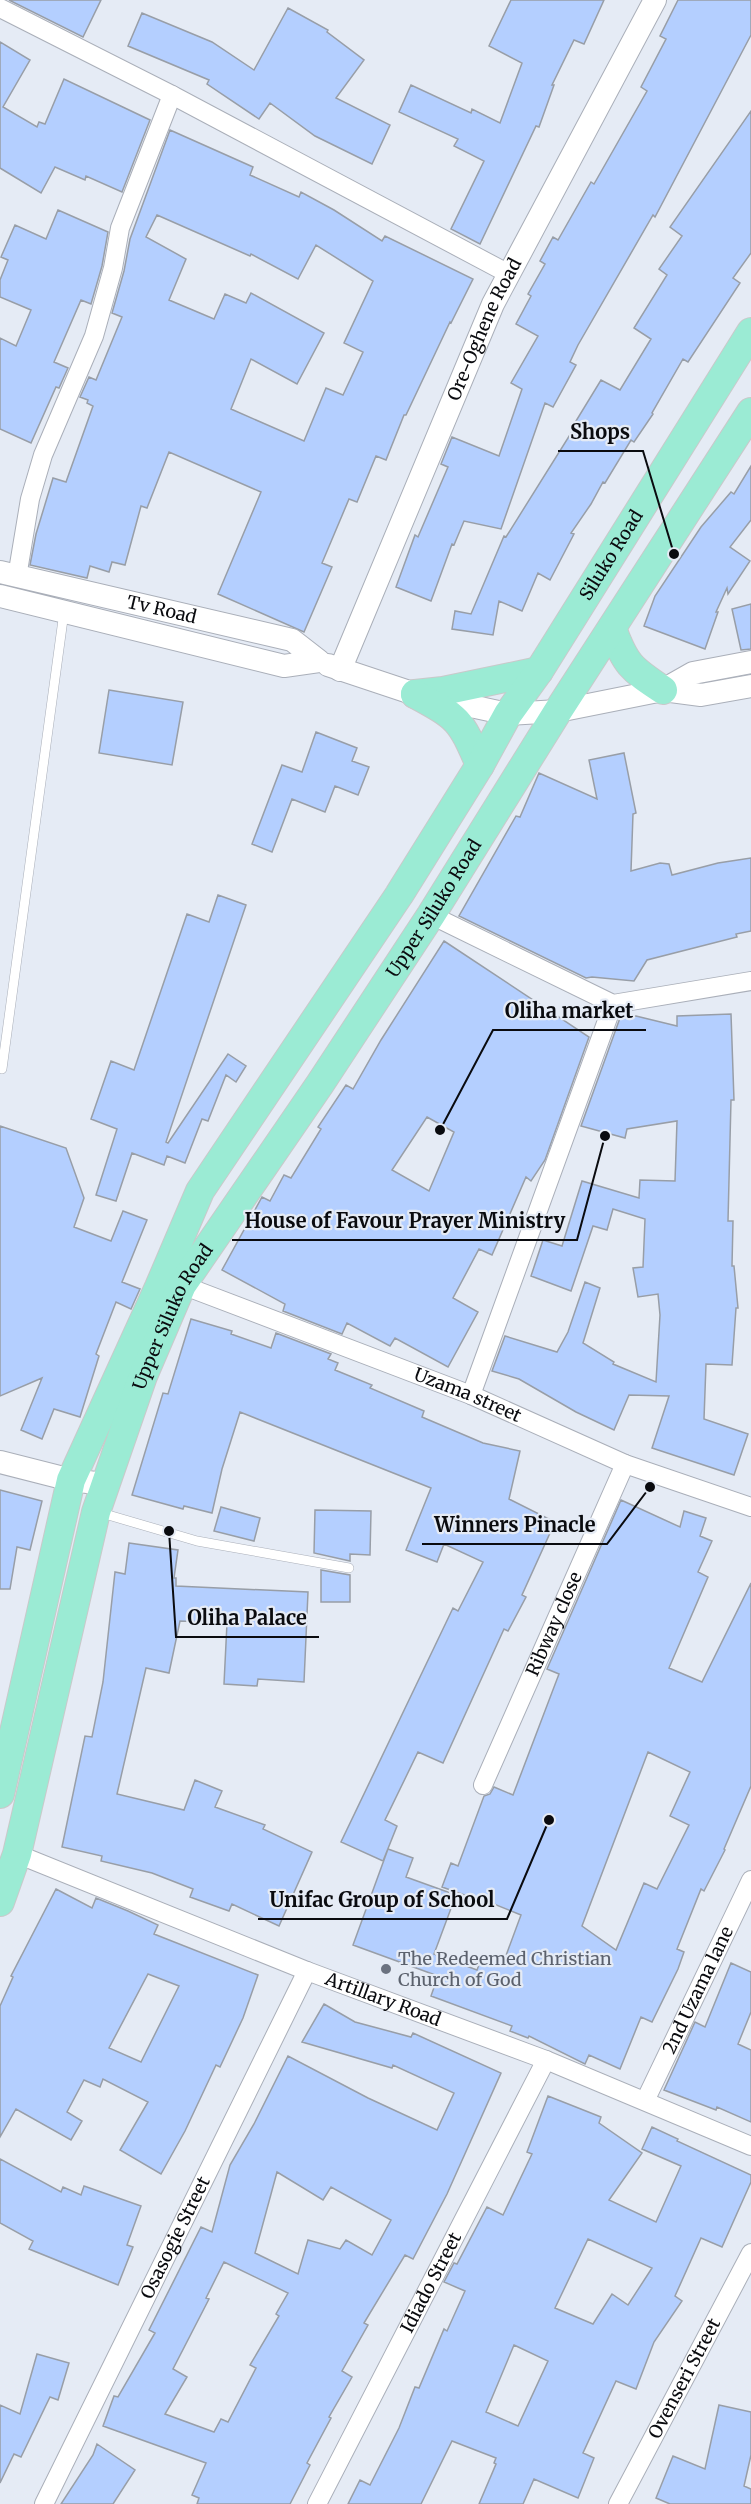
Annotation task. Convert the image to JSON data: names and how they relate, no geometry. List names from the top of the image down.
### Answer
{
  "streets": {
    "main road": ["Siluko Road", "Upper Siluko Road"],
    "street": [
      "Ore-Oghene Road",
      "Tv Road",
      "Uzama street",
      "Ribway close",
      "2nd Uzama lane",
      "Artillary Road",
      "Osasogie Street",
      "Idiado Street",
      "Ovenseri Street"
    ]
  },
  "crossings": [
    ["Ore-Oghene Road", "Tv Road"],
    ["Siluko Road", "Tv Road"],
    ["Siluko Road", "Upper Siluko Road"],
    ["Tv Road", "Upper Siluko Road"],
    ["Upper Siluko Road", "Uzama street"],
    ["Upper Siluko Road", "Artillary Road"],
    ["Uzama street", "Ribway close"],
    ["2nd Uzama lane", "Artillary Road"],
    ["Artillary Road", "Osasogie Street"],
    ["Artillary Road", "Idiado Street"]
  ],
  "places": [
    "Shops",
    "Oliha market",
    "House of Favour Prayer Ministry",
    "Winners Pinacle",
    "Oliha Palace",
    "Unifac Group of School",
    "The Redeemed Christian Church of God"
  ]
}
